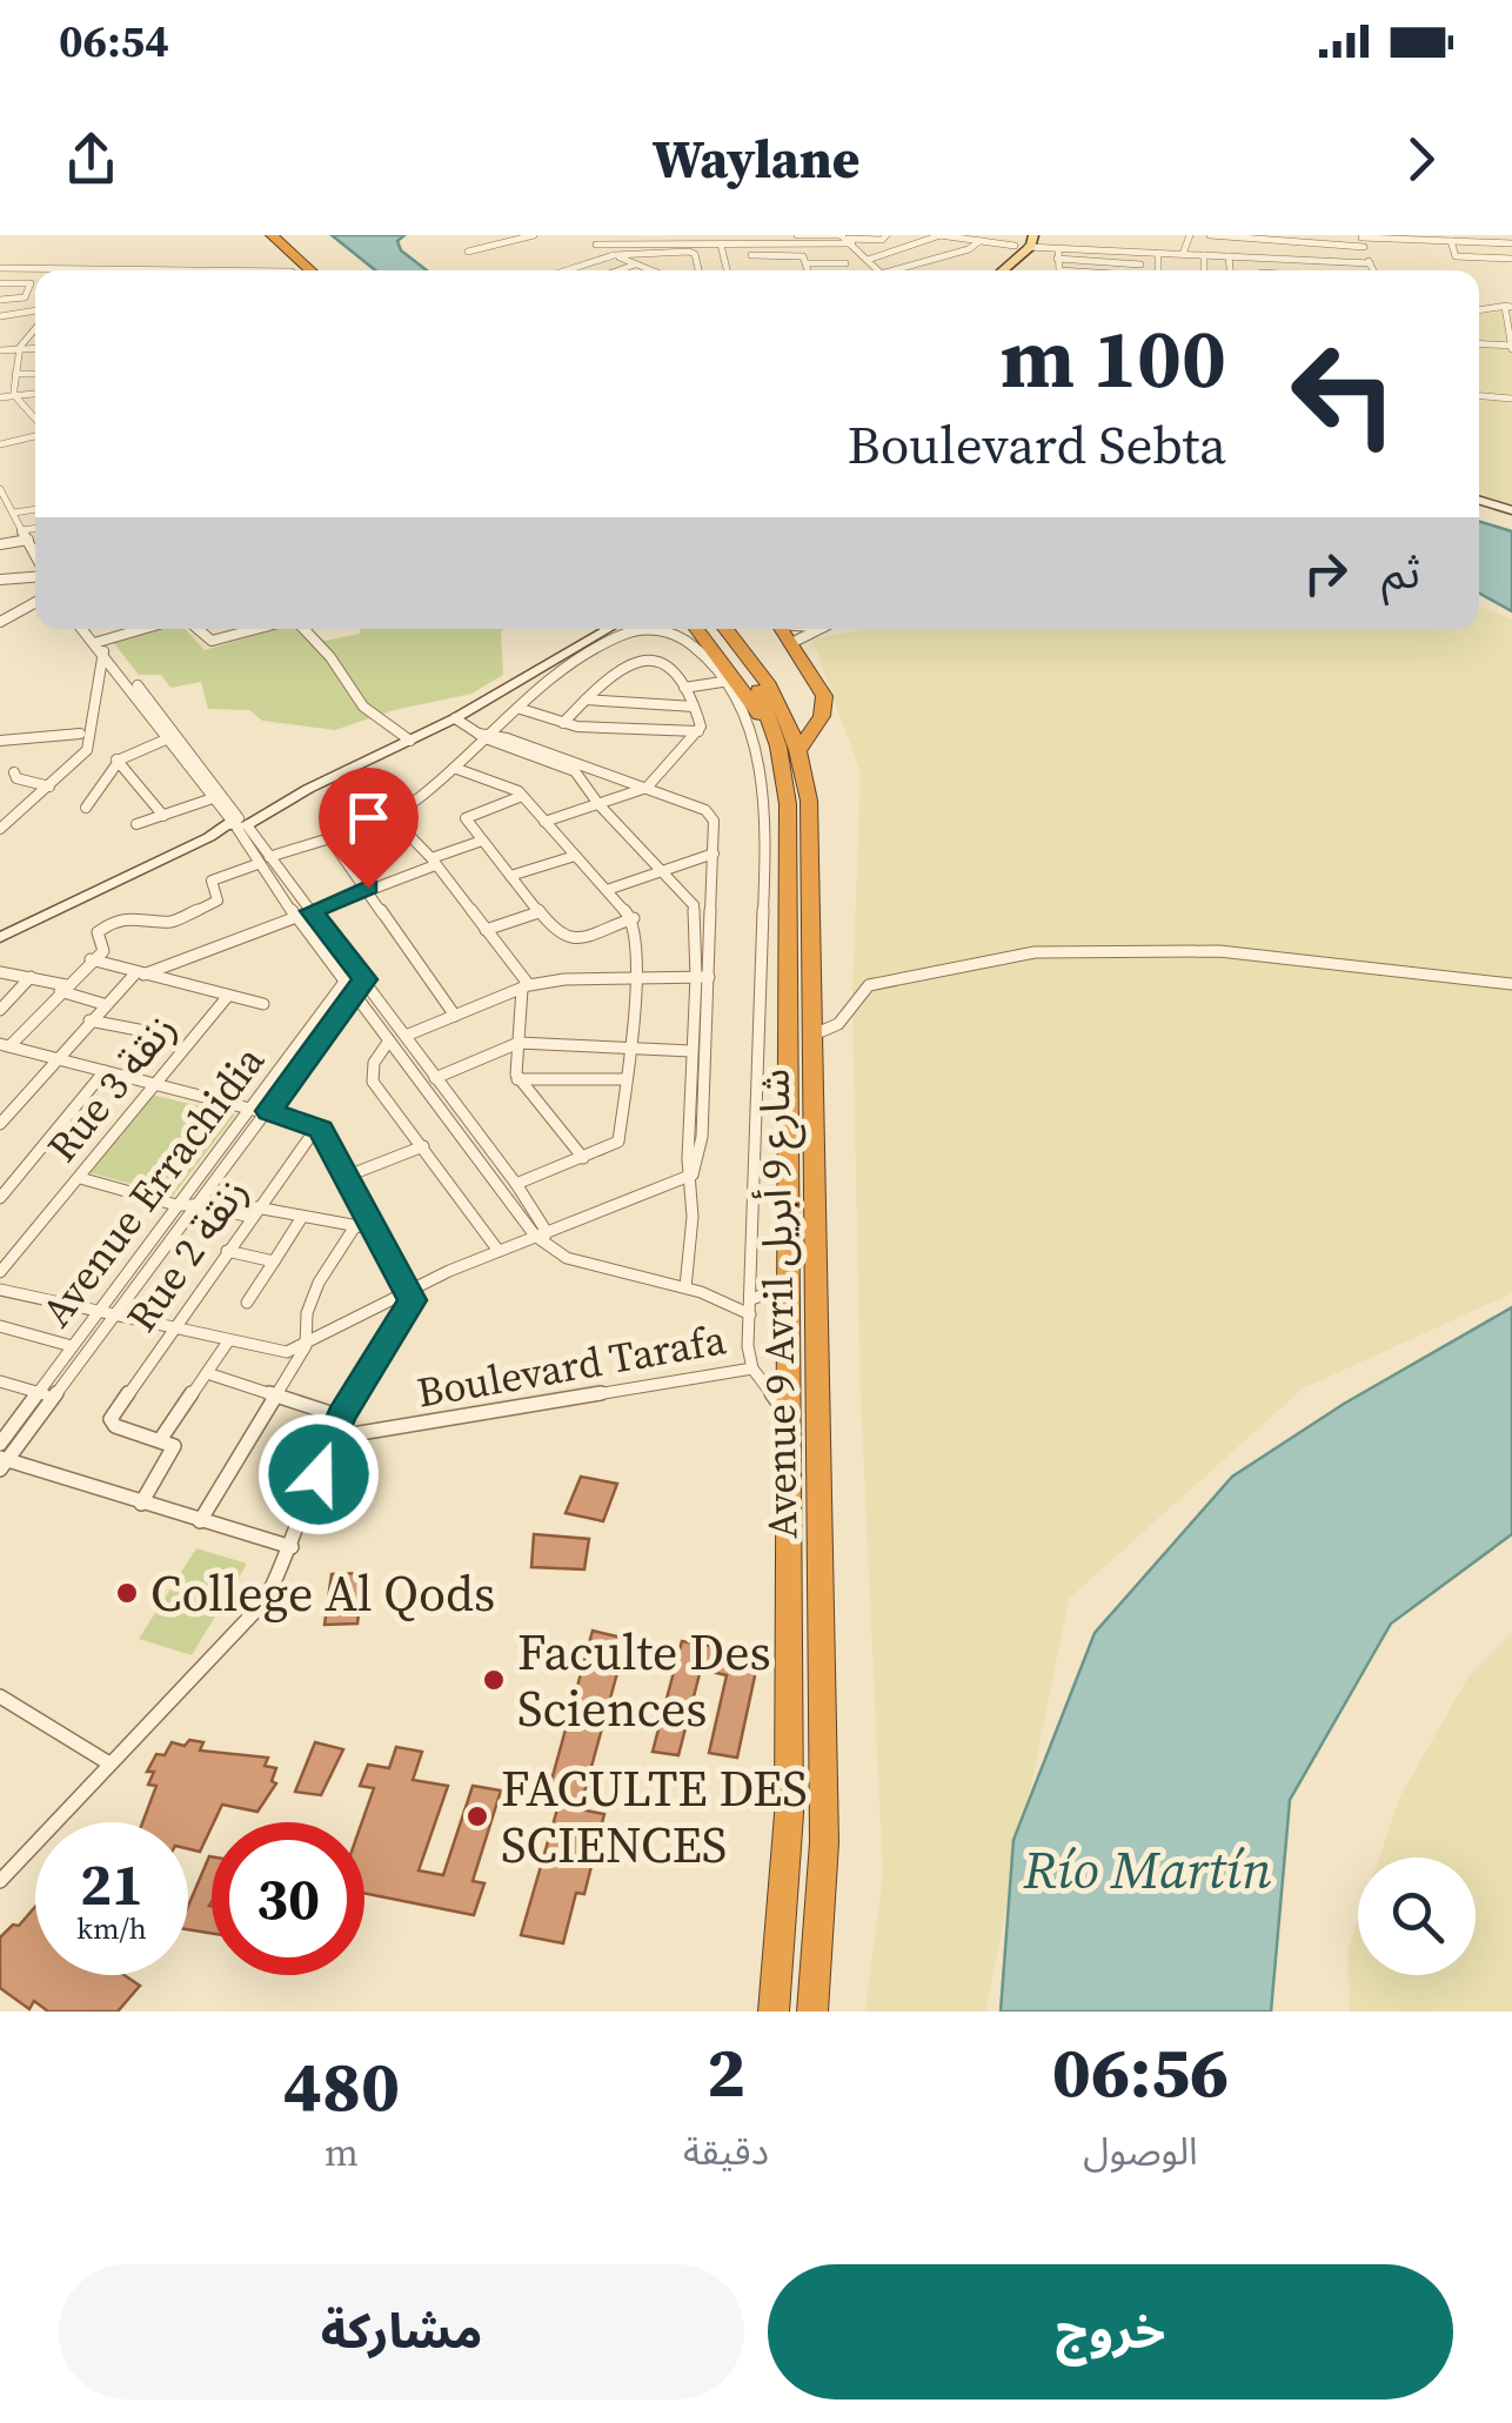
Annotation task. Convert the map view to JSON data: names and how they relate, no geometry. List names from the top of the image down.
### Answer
{
  "streets": {
    "highway": ["Avenue 9 Avril شارع 9 أبريل"],
    "street": [
      "Rue 3 زنقة",
      "Avenue Errachidia",
      "Rue 2 زنقة",
      "Boulevard Tarafa"
    ]
  },
  "water": ["Río Martín"],
  "places": ["College Al Qods", "Faculte Des Sciences", "FACULTE DES SCIENCES"],
  "page": {
    "status": "06:54",
    "header": "Waylane",
    "turn": ["100 m", "Boulevard Sebta"],
    "then": "ثم",
    "speed": "21 km/h",
    "limit": "30",
    "eta": [
      "06:56",
      "الوصول",
      "2",
      "دقيقة",
      "480",
      "m"
    ],
    "buttons": ["خروج", "مشاركة"]
  }
}
